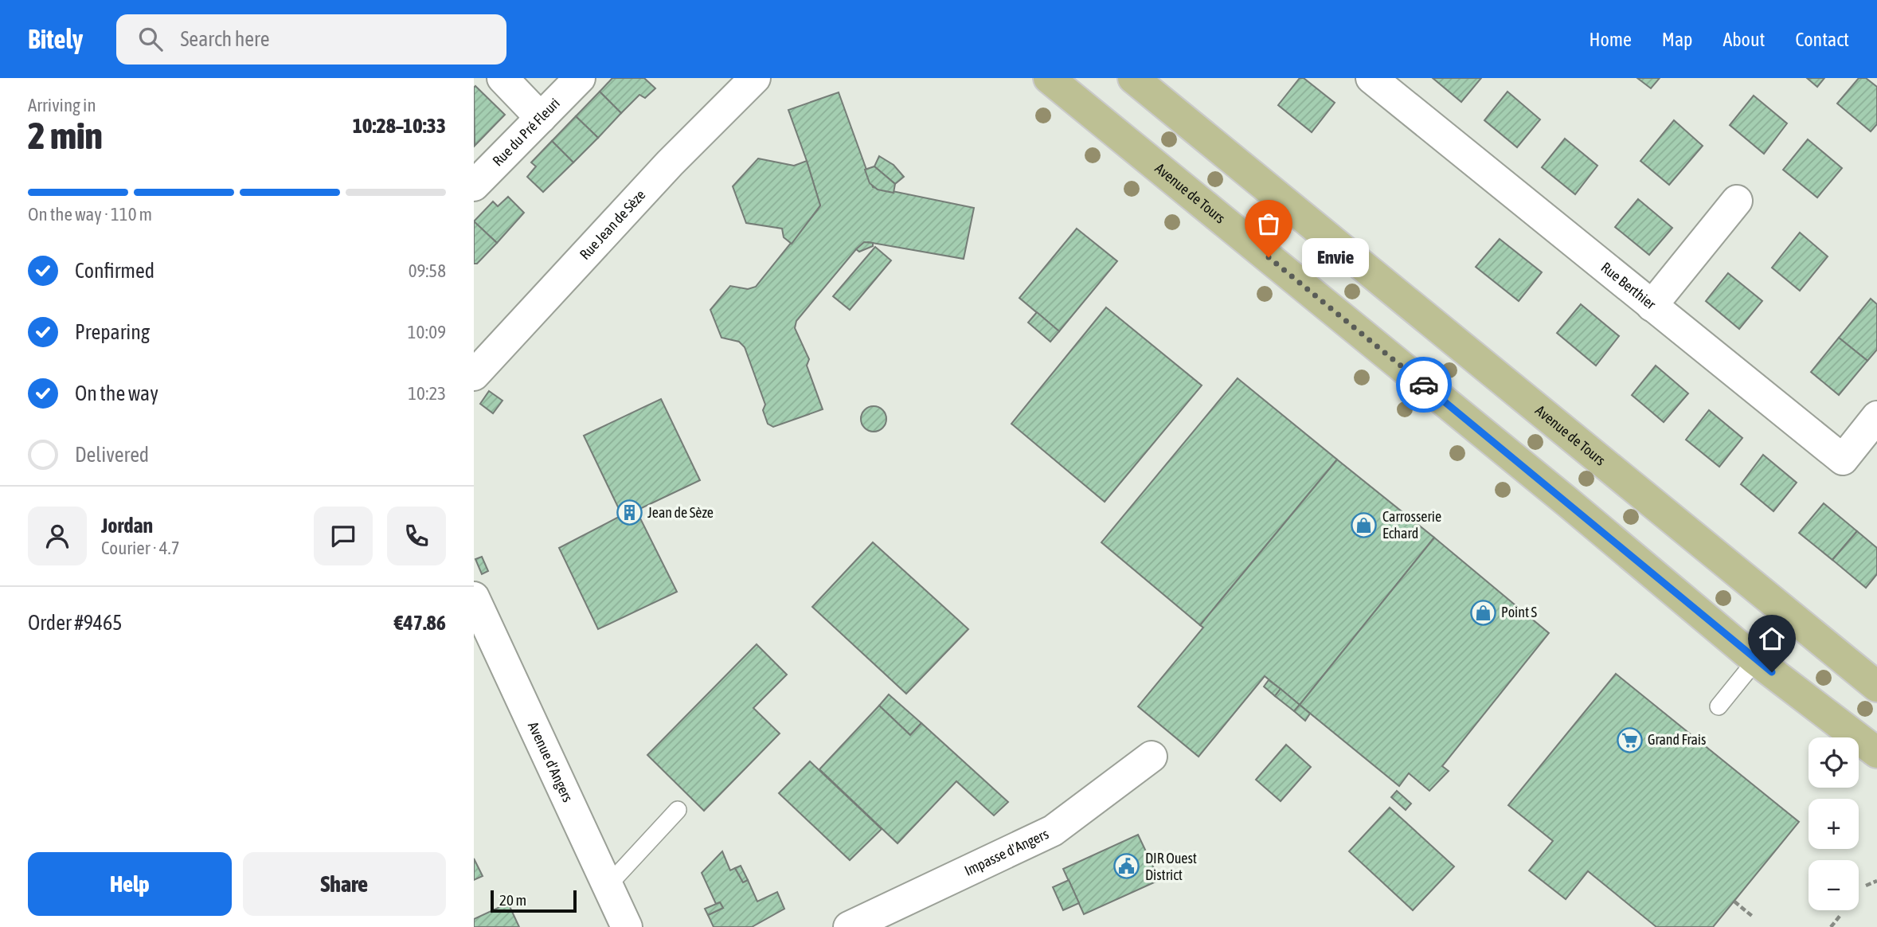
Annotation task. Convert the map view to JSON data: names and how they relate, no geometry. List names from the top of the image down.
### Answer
{
  "streets": {
    "main road": ["Avenue de Tours"],
    "street": [
      "Rue du Pré Fleuri",
      "Rue Jean de Sèze",
      "Rue Berthier",
      "Avenue d'Angers",
      "Impasse d'Angers"
    ]
  },
  "places": {
    "other": ["Envie"],
    "building": ["Jean de Sèze"],
    "shop": ["Carrosserie Echard", "Point S"],
    "supermarket": ["Grand Frais"],
    "public building": ["DIR Ouest District"]
  },
  "scale_bar": "20 m",
  "page": {
    "header": "Bitely",
    "search": "Search here",
    "nav": [
      "Home",
      "Map",
      "About",
      "Contact"
    ],
    "heading": ["2 min", "Arriving in", "10:28–10:33"],
    "panel": [
      "Jordan",
      "Courier · 4.7",
      "Order #9465",
      "€47.86"
    ],
    "bar": "On the way · 110 m",
    "bubble": "Envie",
    "list": [
      ["Confirmed", "09:58"],
      ["Preparing", "10:09"],
      ["On the way", "10:23"],
      "Delivered"
    ],
    "map_buttons": ["+", "−"],
    "buttons": ["Help", "Share"],
    "scale": "20 m"
  }
}
